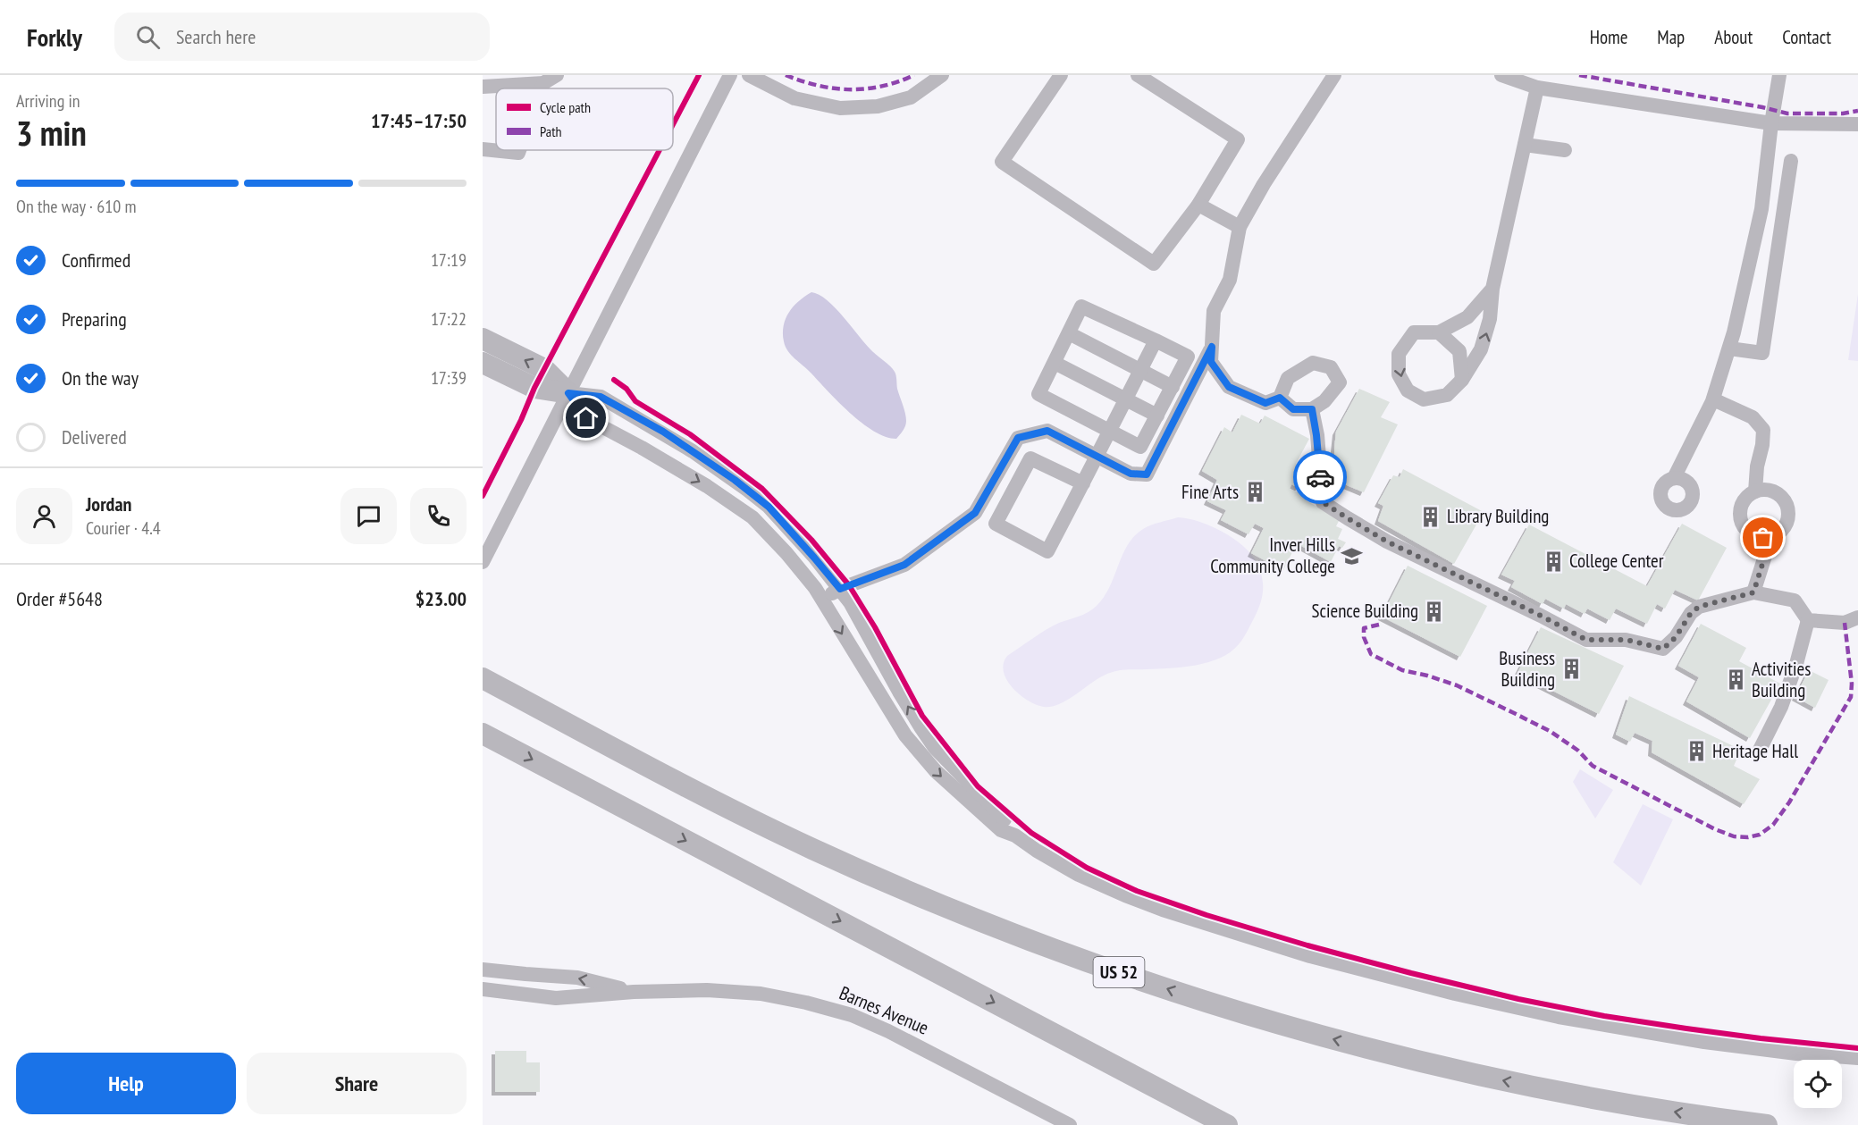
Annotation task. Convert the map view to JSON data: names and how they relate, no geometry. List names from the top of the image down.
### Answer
{
  "streets": {
    "highway": ["US 52"],
    "street": ["Barnes Avenue"]
  },
  "places": {
    "building": [
      "Fine Arts",
      "Library Building",
      "College Center",
      "Science Building",
      "Business Building",
      "Activities Building",
      "Heritage Hall"
    ],
    "school or university": ["Inver Hills Community College"]
  },
  "legend": ["Cycle path", "Path"],
  "page": {
    "header": "Forkly",
    "search": "Search here",
    "nav": [
      "Home",
      "Map",
      "About",
      "Contact"
    ],
    "heading": ["3 min", "Arriving in", "17:45–17:50"],
    "panel": [
      "Jordan",
      "Courier · 4.4",
      "Order #5648",
      "$23.00"
    ],
    "bar": "On the way · 610 m",
    "list": [
      ["Confirmed", "17:19"],
      ["Preparing", "17:22"],
      ["On the way", "17:39"],
      "Delivered"
    ],
    "buttons": ["Help", "Share"]
  }
}
